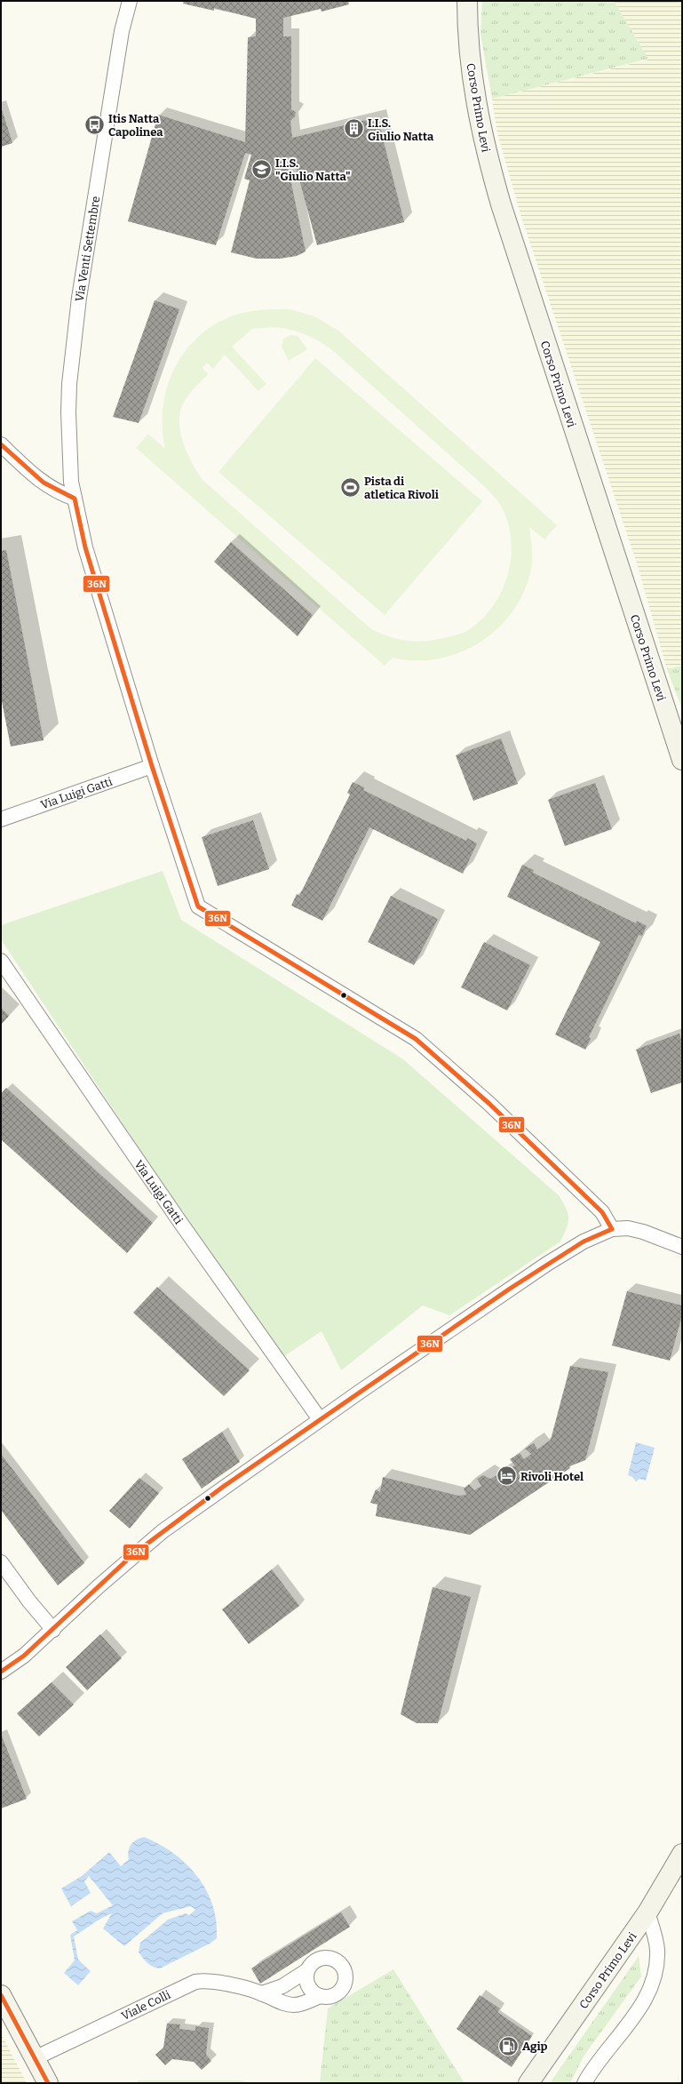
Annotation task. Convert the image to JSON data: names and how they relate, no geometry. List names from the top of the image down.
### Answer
{
  "streets": {
    "main road": ["Corso Primo Levi"],
    "street": ["Via Venti Settembre", "Via Luigi Gatti", "Viale Colli"]
  },
  "crossings": [
    ["Via Venti Settembre", "Via Luigi Gatti"]
  ],
  "places": {
    "bus stop": ["Itis Natta Capolinea"],
    "building": ["I.I.S. Giulio Natta"],
    "school or university": ["I.I.S. \"Giulio Natta\""],
    "sports": ["Pista di atletica Rivoli"],
    "hotel": ["Rivoli Hotel"],
    "fuel station": ["Agip"]
  },
  "lines": ["transit line 36N"]
}
